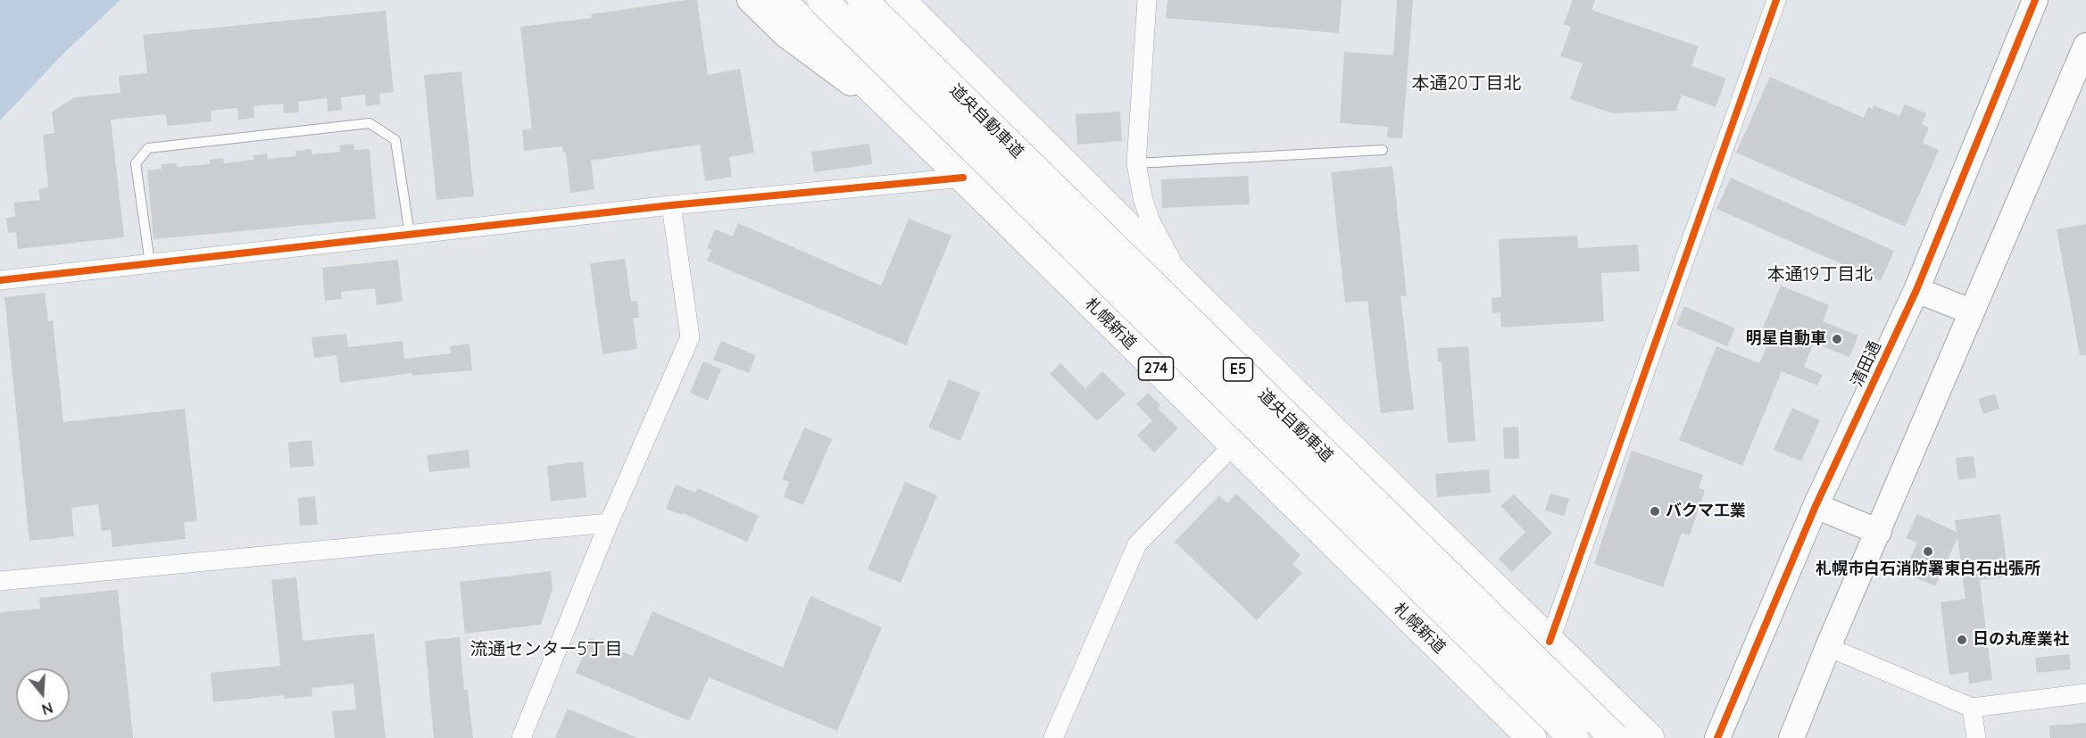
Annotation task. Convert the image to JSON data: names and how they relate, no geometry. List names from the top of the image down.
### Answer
{
  "streets": {
    "highway": [
      "道央自動車道",
      "札幌新道",
      "274",
      "E5"
    ],
    "street": ["清田通"]
  },
  "districts": ["本通20丁目北", "本通19丁目北", "流通センター5丁目"],
  "places": [
    "明星自動車",
    "バクマ工業",
    "札幌市白石消防署東白石出張所",
    "日の丸産業社"
  ],
  "north": "bottom"
}
